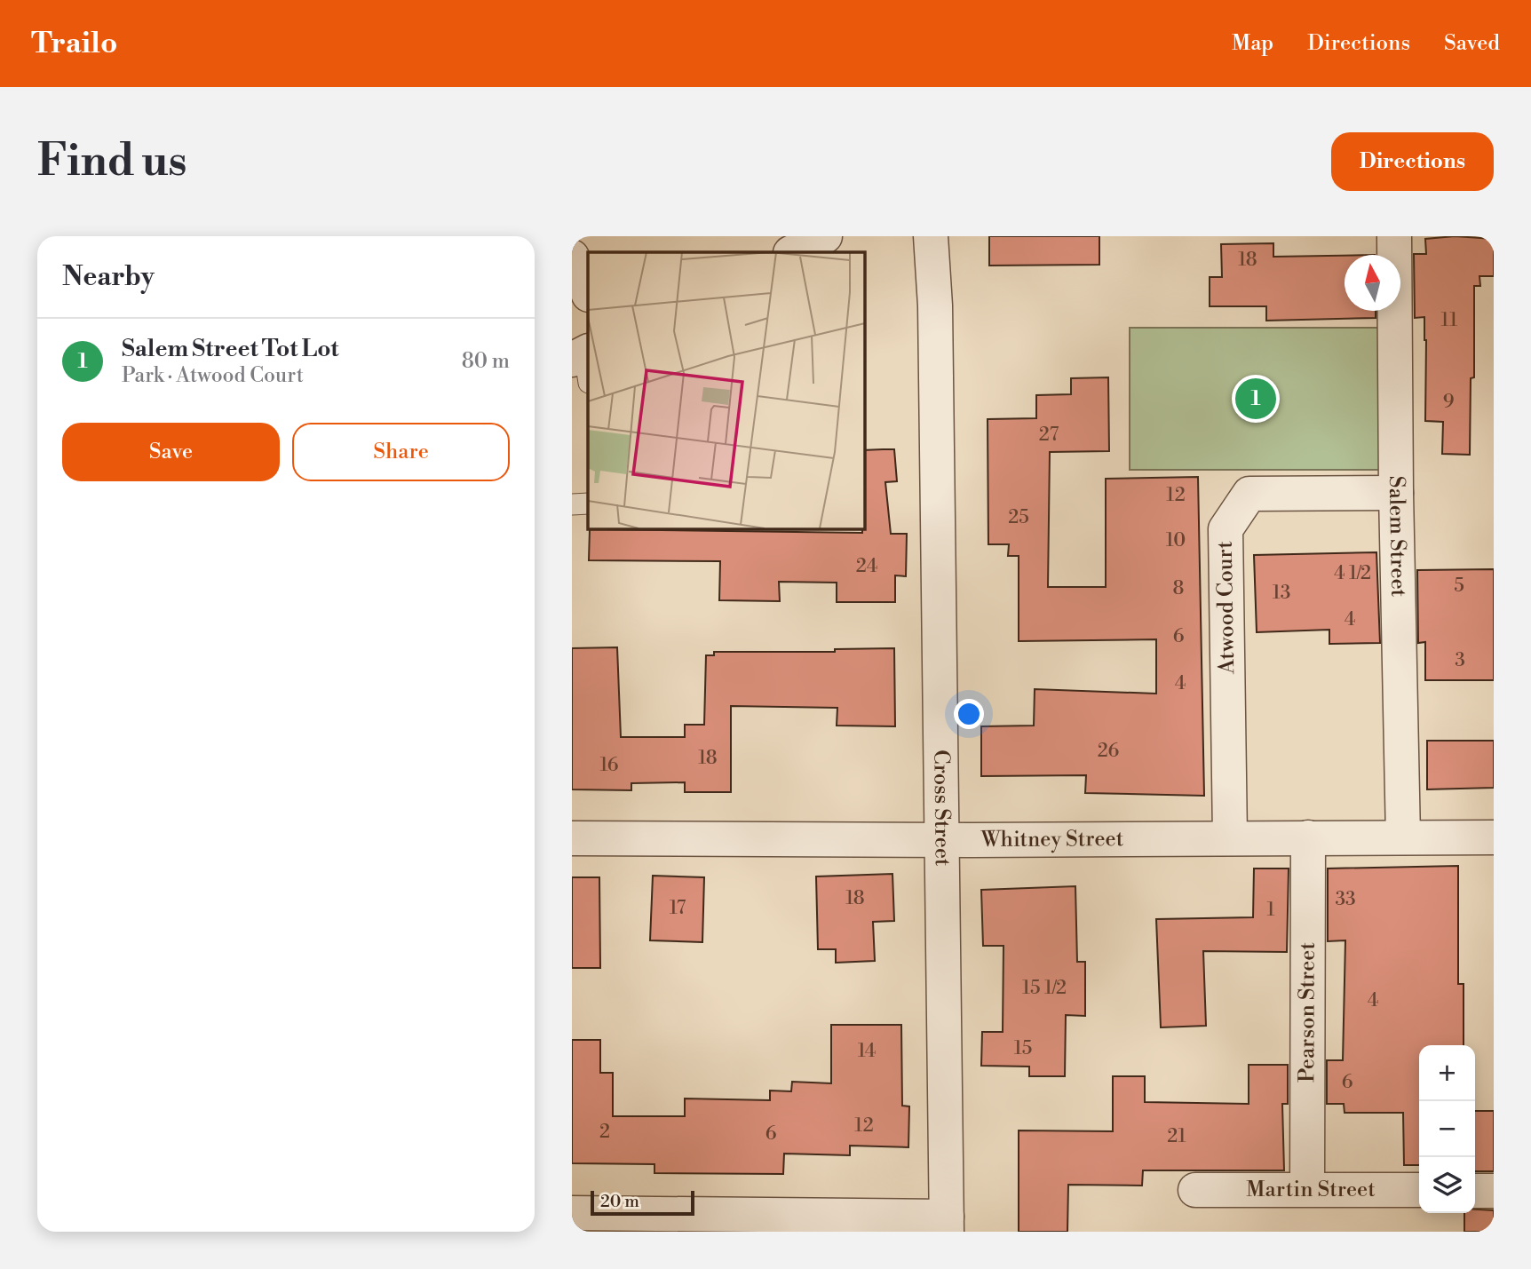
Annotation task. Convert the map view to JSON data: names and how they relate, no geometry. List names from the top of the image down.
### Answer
{
  "streets": {
    "street": [
      "Salem Street",
      "Atwood Court",
      "Cross Street",
      "Whitney Street",
      "Pearson Street",
      "Martin Street"
    ]
  },
  "crossings": [
    ["Salem Street", "Atwood Court"],
    ["Salem Street", "Whitney Street"],
    ["Atwood Court", "Whitney Street"],
    ["Cross Street", "Whitney Street"],
    ["Whitney Street", "Pearson Street"],
    ["Pearson Street", "Martin Street"]
  ],
  "house_numbers": [
    "18",
    "11",
    "9",
    "27",
    "12",
    "25",
    "10",
    "24",
    "4 1/2",
    "5",
    "8",
    "13",
    "4",
    "6",
    "3",
    "4",
    "26",
    "18",
    "16",
    "18",
    "33",
    "17",
    "1",
    "15 1/2",
    "4",
    "15",
    "14",
    "6",
    "12",
    "2",
    "6",
    "21"
  ],
  "scale_bar": "20 m",
  "north": "top",
  "page": {
    "header": "Trailo",
    "nav": ["Map", "Directions", "Saved"],
    "buttons": [
      "Directions",
      ["Save", "Share"]
    ],
    "title": "Find us",
    "heading": "Nearby",
    "list": [
      {
        "mark": "1",
        "name": "Salem Street Tot Lot",
        "note": "Park · Atwood Court",
        "value": "80 m"
      }
    ],
    "pins": "1",
    "map_buttons": ["+", "−"],
    "scale": "20 m"
  }
}
